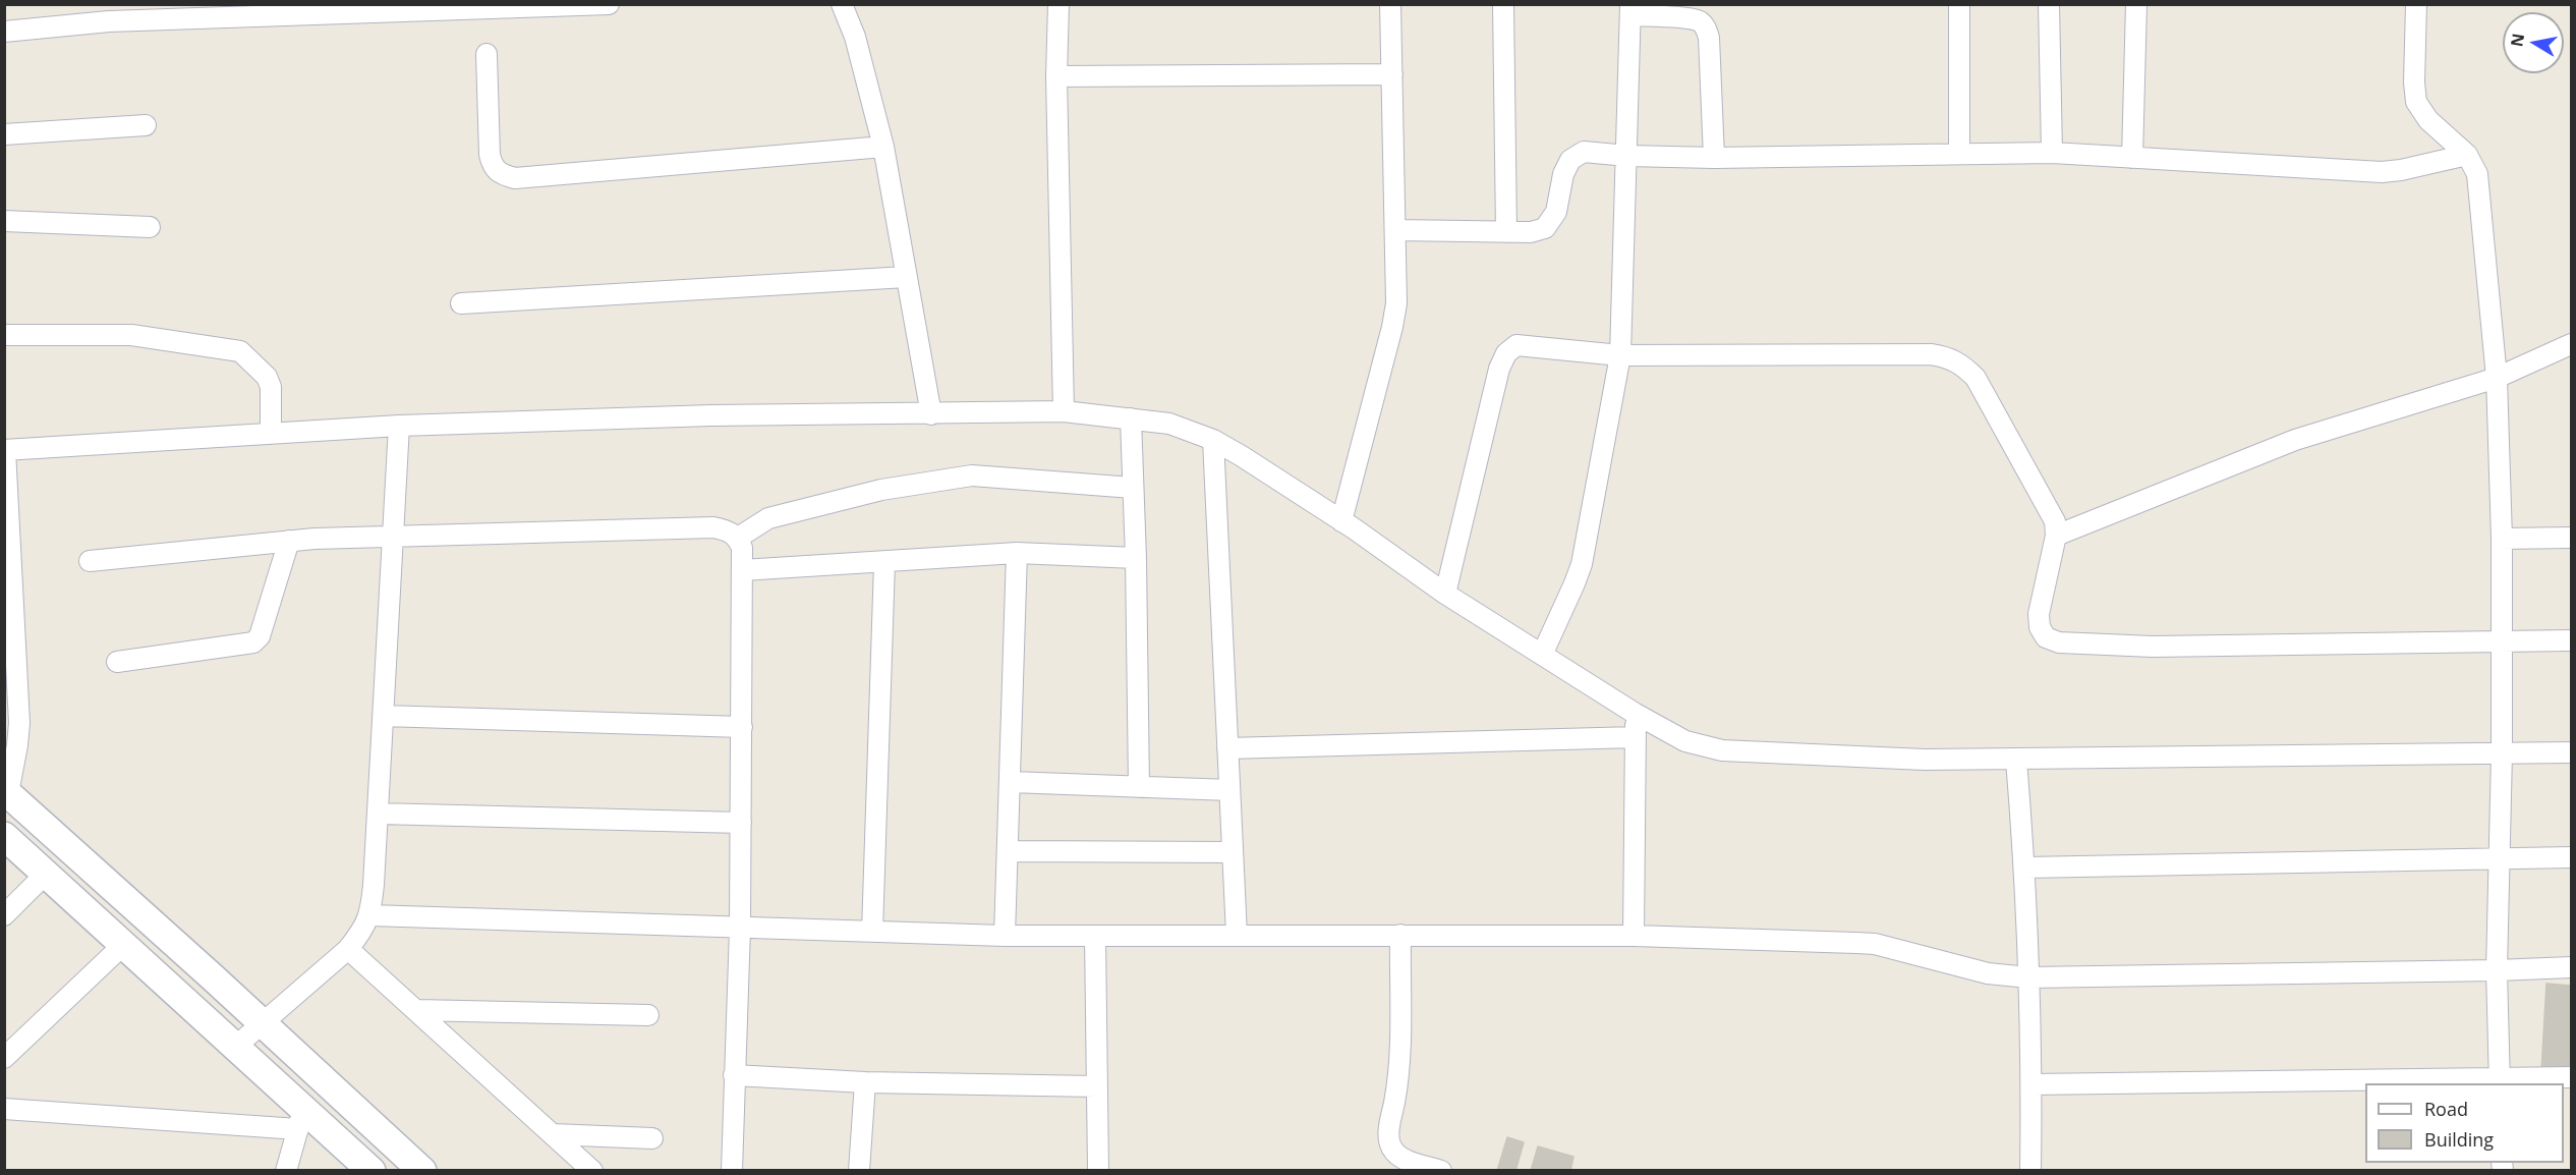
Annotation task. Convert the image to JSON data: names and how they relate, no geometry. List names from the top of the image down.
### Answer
{
  "legend": ["Road", "Building"],
  "north": "left"
}
